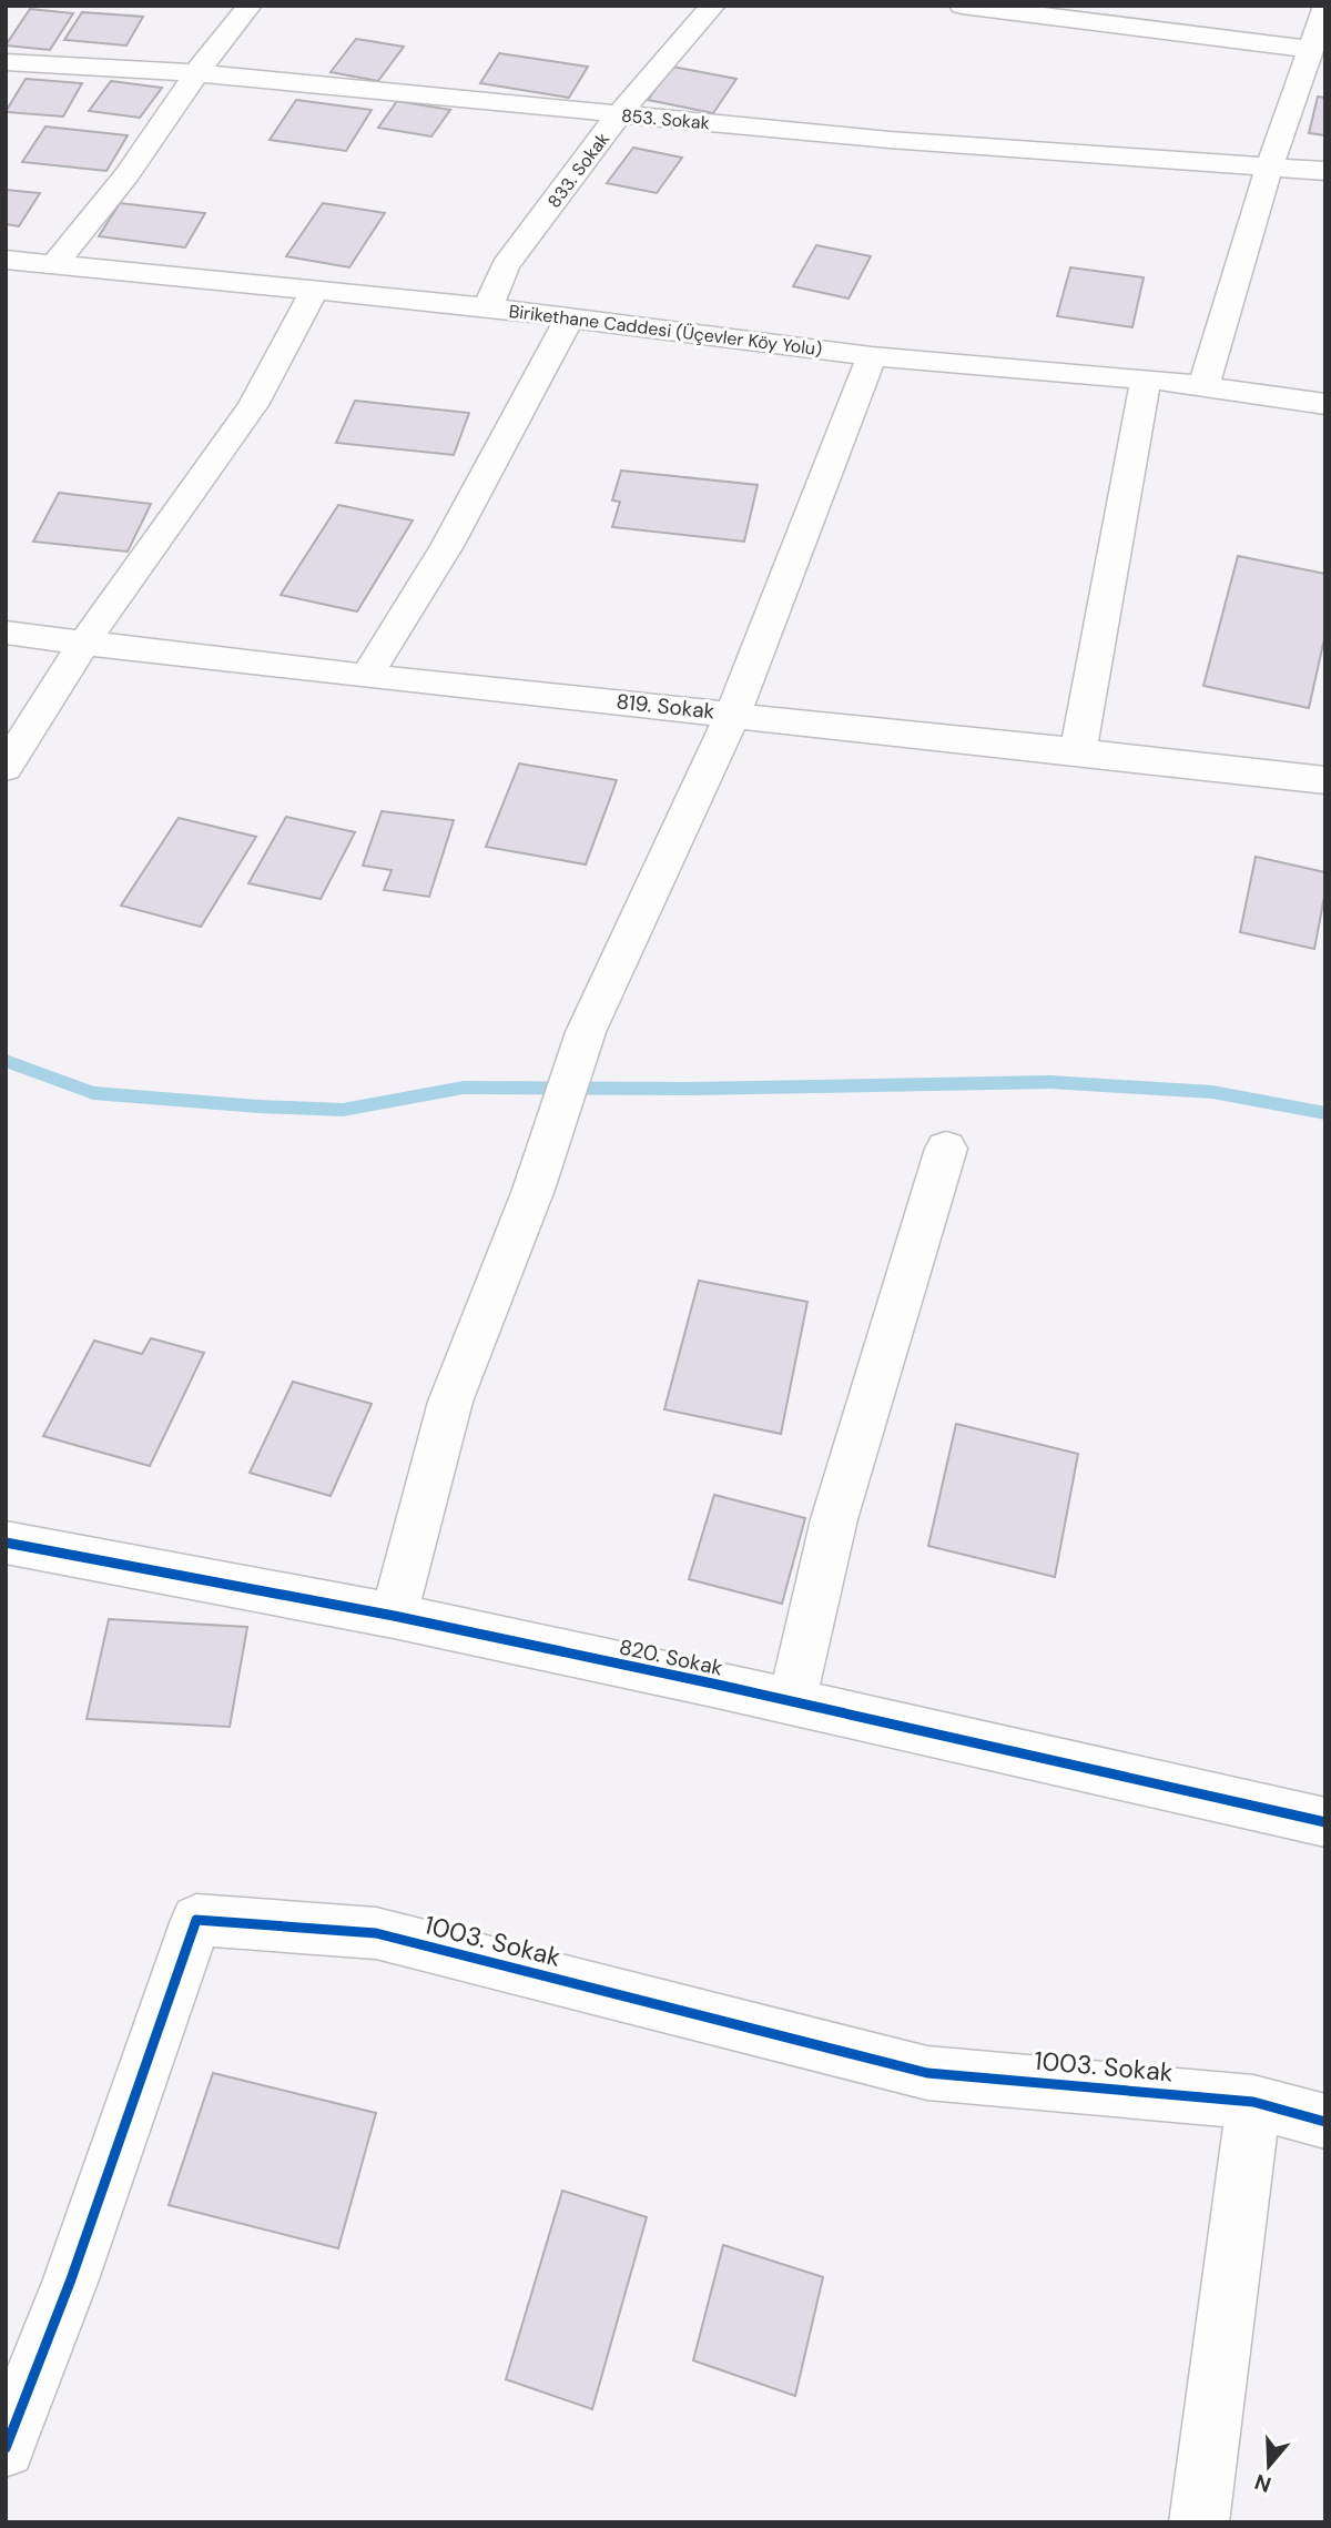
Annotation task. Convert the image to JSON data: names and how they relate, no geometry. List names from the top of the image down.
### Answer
{
  "streets": {
    "street": [
      "853. Sokak",
      "833. Sokak",
      "Birikethane Caddesi (Üçevler Köy Yolu)",
      "819. Sokak",
      "820. Sokak",
      "1003. Sokak"
    ]
  },
  "crossings": [
    ["853. Sokak", "833. Sokak"],
    ["833. Sokak", "Birikethane Caddesi (Üçevler Köy Yolu)"]
  ],
  "north": "bottom"
}
